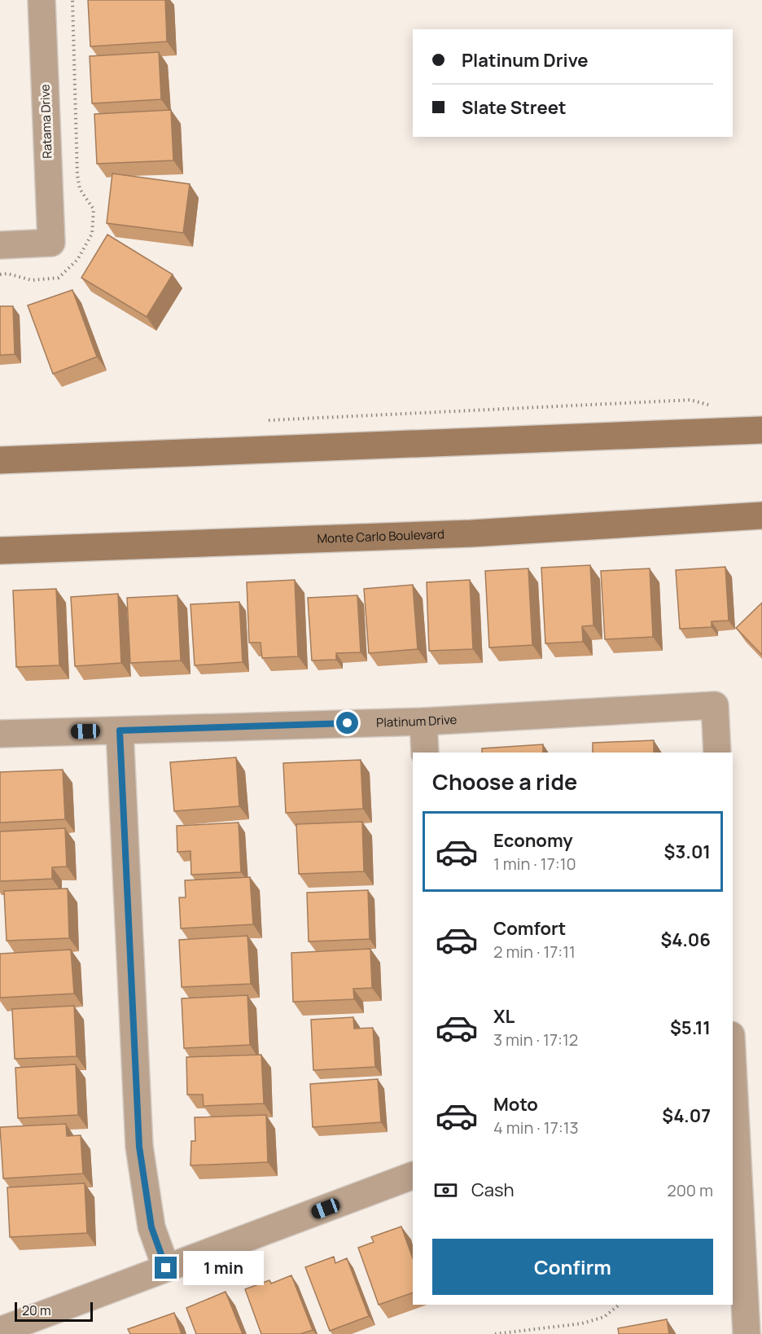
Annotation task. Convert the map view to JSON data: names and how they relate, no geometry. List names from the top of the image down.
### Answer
{
  "streets": {
    "main road": ["Monte Carlo Boulevard"],
    "street": ["Ratama Drive", "Platinum Drive"]
  },
  "scale_bar": "20 m",
  "page": {
    "banner": ["Platinum Drive", "Slate Street"],
    "heading": "Choose a ride",
    "list": [
      {
        "name": "Economy",
        "note": "1 min · 17:10",
        "value": "$3.01"
      },
      {
        "name": "Comfort",
        "note": "2 min · 17:11",
        "value": "$4.06"
      },
      {
        "name": "XL",
        "note": "3 min · 17:12",
        "value": "$5.11"
      },
      {
        "name": "Moto",
        "note": "4 min · 17:13",
        "value": "$4.07"
      }
    ],
    "pay": ["Cash", "200 m"],
    "buttons": "Confirm",
    "bubble": "1 min",
    "scale": "20 m"
  }
}
